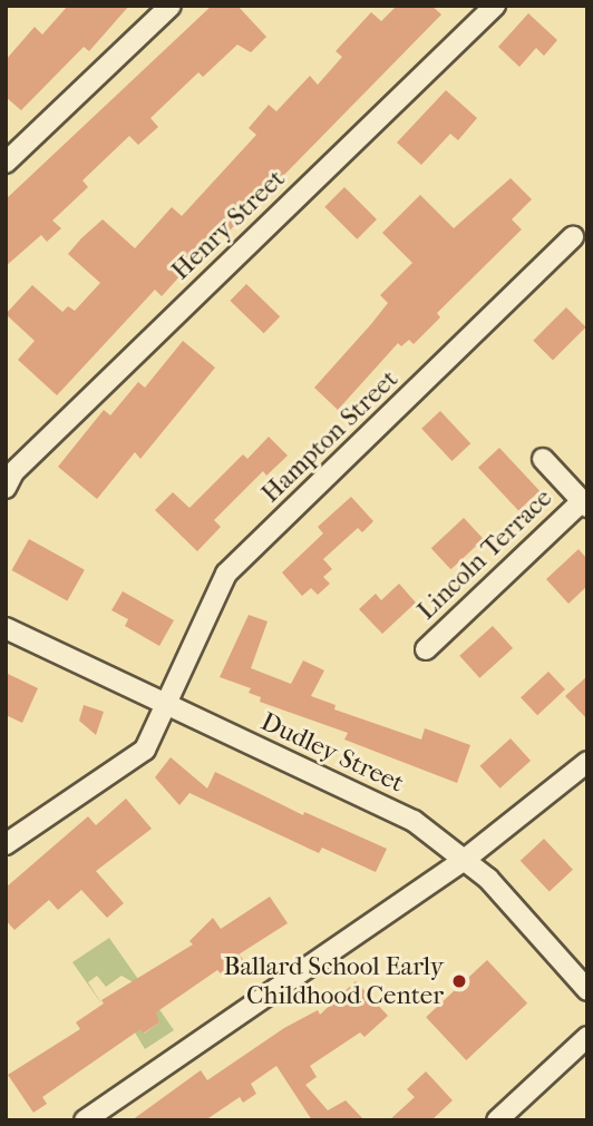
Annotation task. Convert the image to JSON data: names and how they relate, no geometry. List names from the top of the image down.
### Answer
{
  "streets": {
    "street": [
      "Henry Street",
      "Hampton Street",
      "Lincoln Terrace",
      "Dudley Street"
    ]
  },
  "crossings": [
    ["Hampton Street", "Dudley Street"]
  ],
  "places": ["Ballard School Early Childhood Center"]
}
